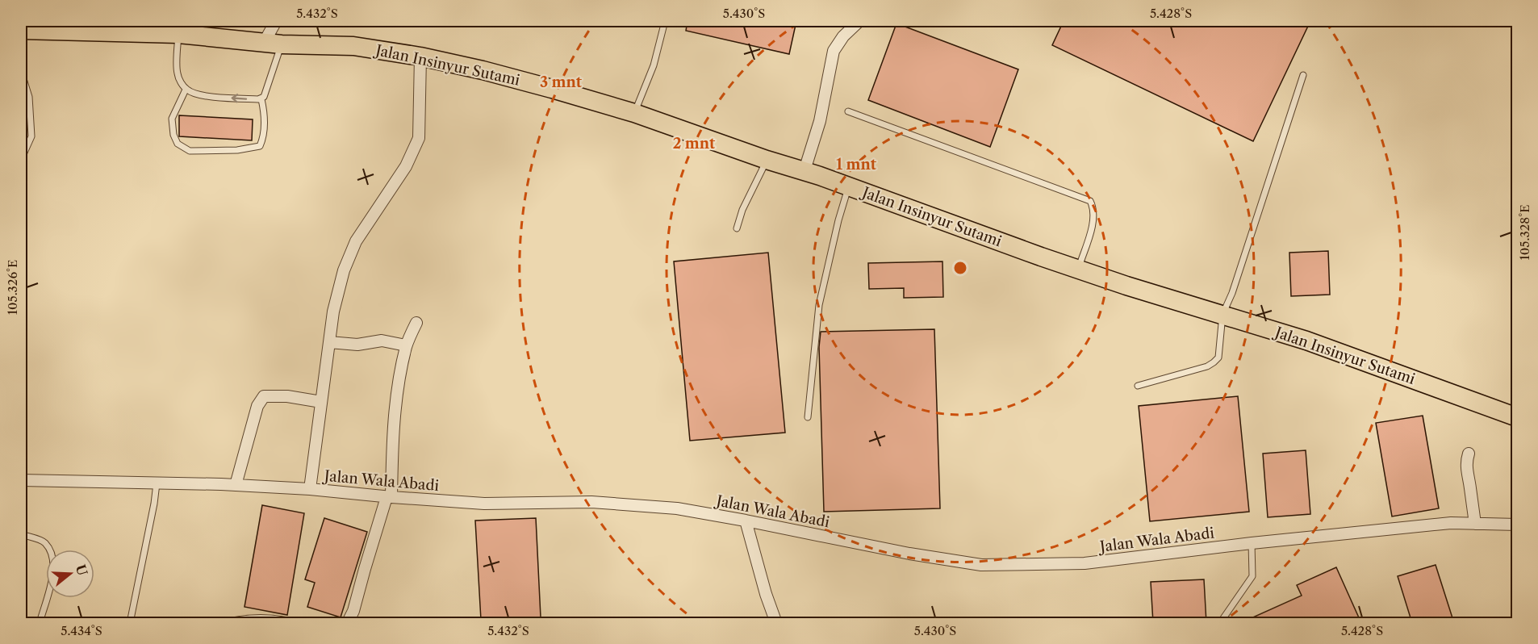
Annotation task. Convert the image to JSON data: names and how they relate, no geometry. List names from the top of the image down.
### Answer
{
  "streets": {
    "highway": ["Jalan Insinyur Sutami"],
    "street": ["Jalan Wala Abadi"]
  },
  "north": "right",
  "coordinates": [
    "5.432°S",
    "5.430°S",
    "5.428°S",
    "105.328°E",
    "105.326°E",
    "5.434°S"
  ],
  "rings": ["3 mnt", "2 mnt", "1 mnt"]
}
